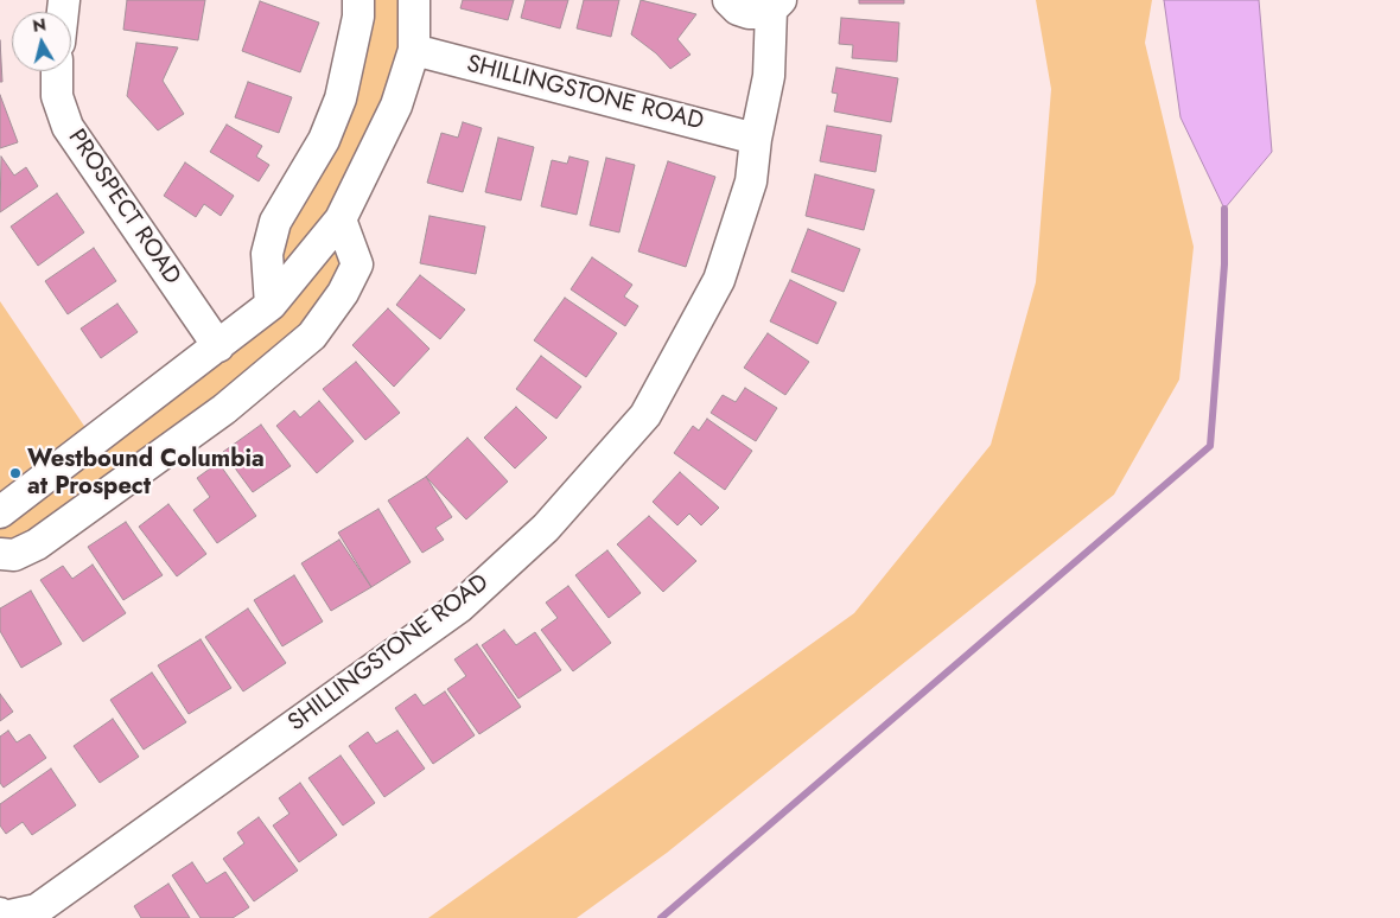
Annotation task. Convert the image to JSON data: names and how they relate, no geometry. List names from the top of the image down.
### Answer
{
  "streets": {
    "street": ["SHILLINGSTONE ROAD", "PROSPECT ROAD"]
  },
  "places": ["Westbound Columbia at Prospect"],
  "north": "top"
}
